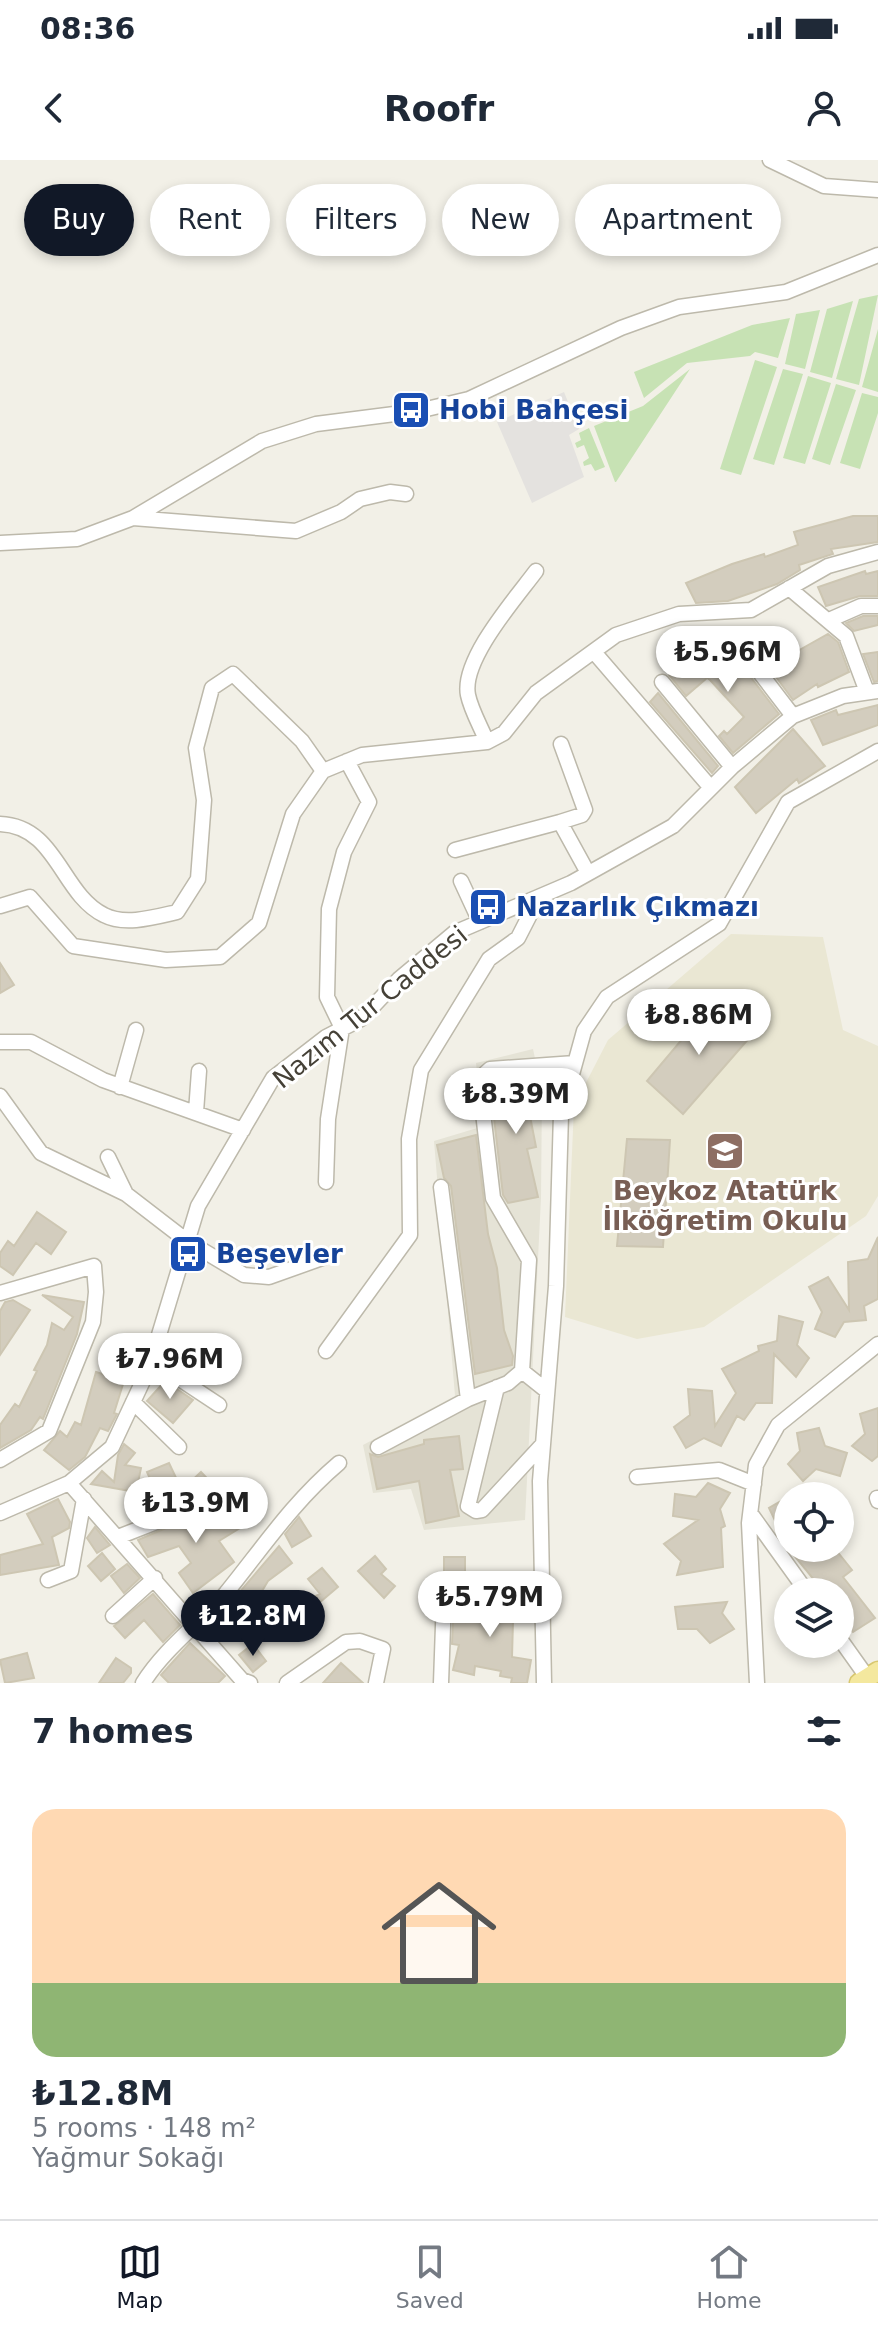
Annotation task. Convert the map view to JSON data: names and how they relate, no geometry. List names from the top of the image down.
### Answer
{
  "streets": {
    "street": ["Nazım Tur Caddesi"]
  },
  "places": {
    "bus stop": ["Hobi Bahçesi", "Nazarlık Çıkmazı", "Beşevler"],
    "school or university": ["Beykoz Atatürk İlköğretim Okulu"]
  },
  "page": {
    "status": "08:36",
    "header": "Roofr",
    "chip": [
      "Buy",
      "Rent",
      "Filters",
      "New",
      "Apartment"
    ],
    "price": [
      "₺5.96M",
      "₺8.86M",
      "₺8.39M",
      "₺7.96M",
      "₺13.9M",
      "₺5.79M",
      "₺12.8M"
    ],
    "heading": "7 homes",
    "list": [
      {
        "name": "₺12.8M",
        "note": "5 rooms · 148 m² · Yağmur Sokağı"
      }
    ],
    "tabs": ["Map", "Saved", "Home"]
  }
}
